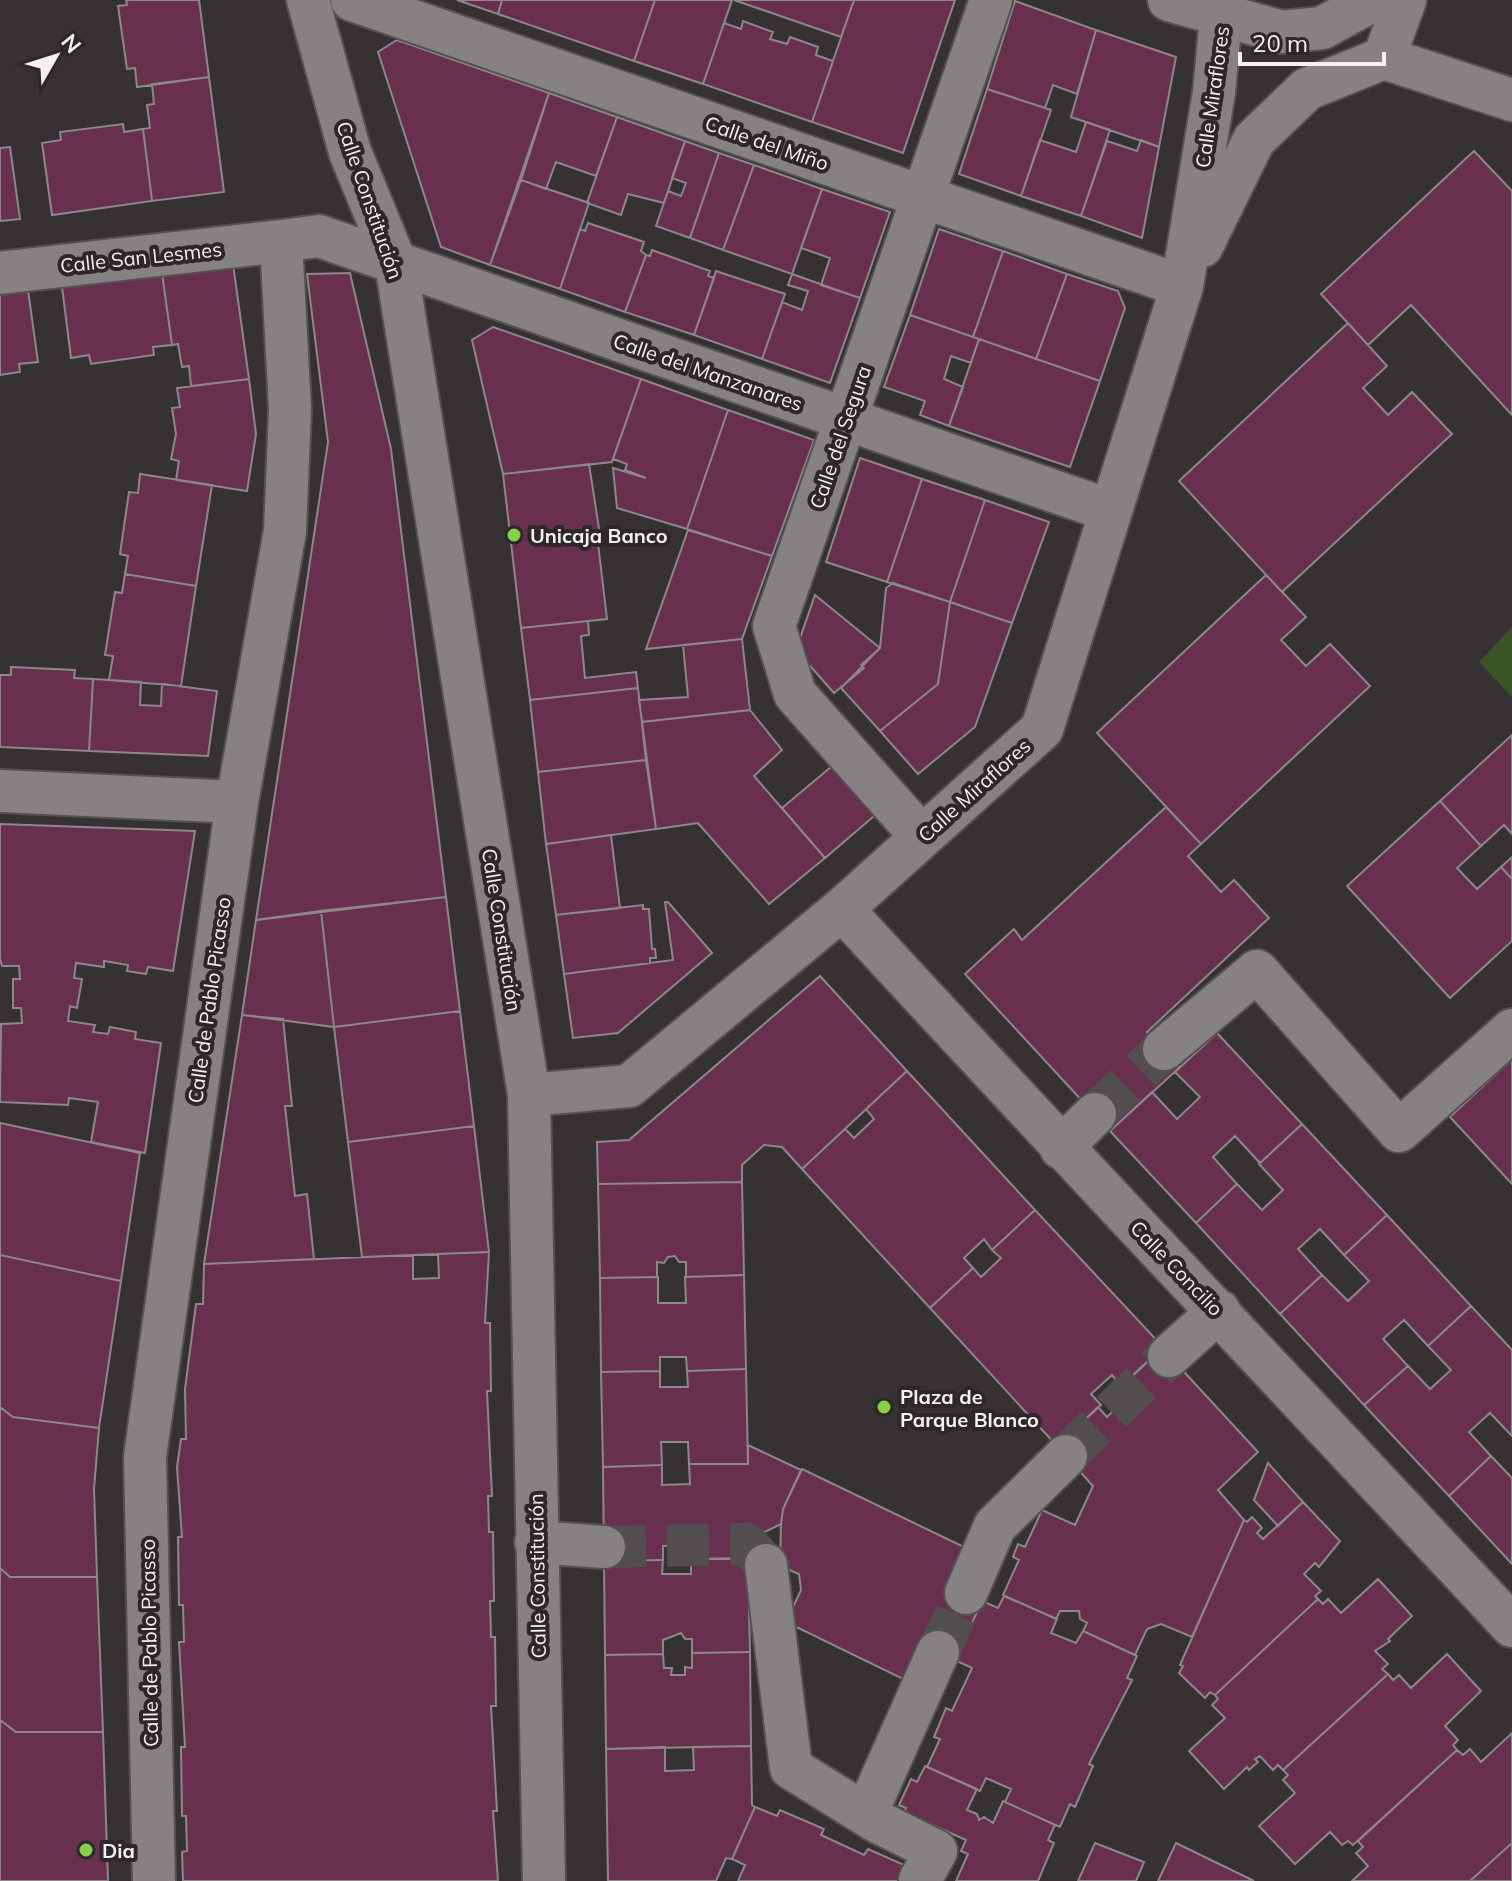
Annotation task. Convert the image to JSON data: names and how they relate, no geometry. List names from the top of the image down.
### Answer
{
  "streets": {
    "street": [
      "Calle Miraflores",
      "Calle del Miño",
      "Calle Constitución",
      "Calle San Lesmes",
      "Calle del Manzanares",
      "Calle del Segura",
      "Calle de Pablo Picasso",
      "Calle Concilio"
    ]
  },
  "crossings": [
    ["Calle Miraflores", "Calle del Miño"],
    ["Calle Miraflores", "Calle Constitución"],
    ["Calle Miraflores", "Calle del Manzanares"],
    ["Calle Miraflores", "Calle del Segura"],
    ["Calle Miraflores", "Calle Concilio"],
    ["Calle del Miño", "Calle del Segura"],
    ["Calle Constitución", "Calle del Manzanares"],
    ["Calle San Lesmes", "Calle de Pablo Picasso"],
    ["Calle del Manzanares", "Calle del Segura"]
  ],
  "places": ["Unicaja Banco", "Plaza de Parque Blanco", "Dia"],
  "scale_bar": "20 m",
  "north": "top right"
}
